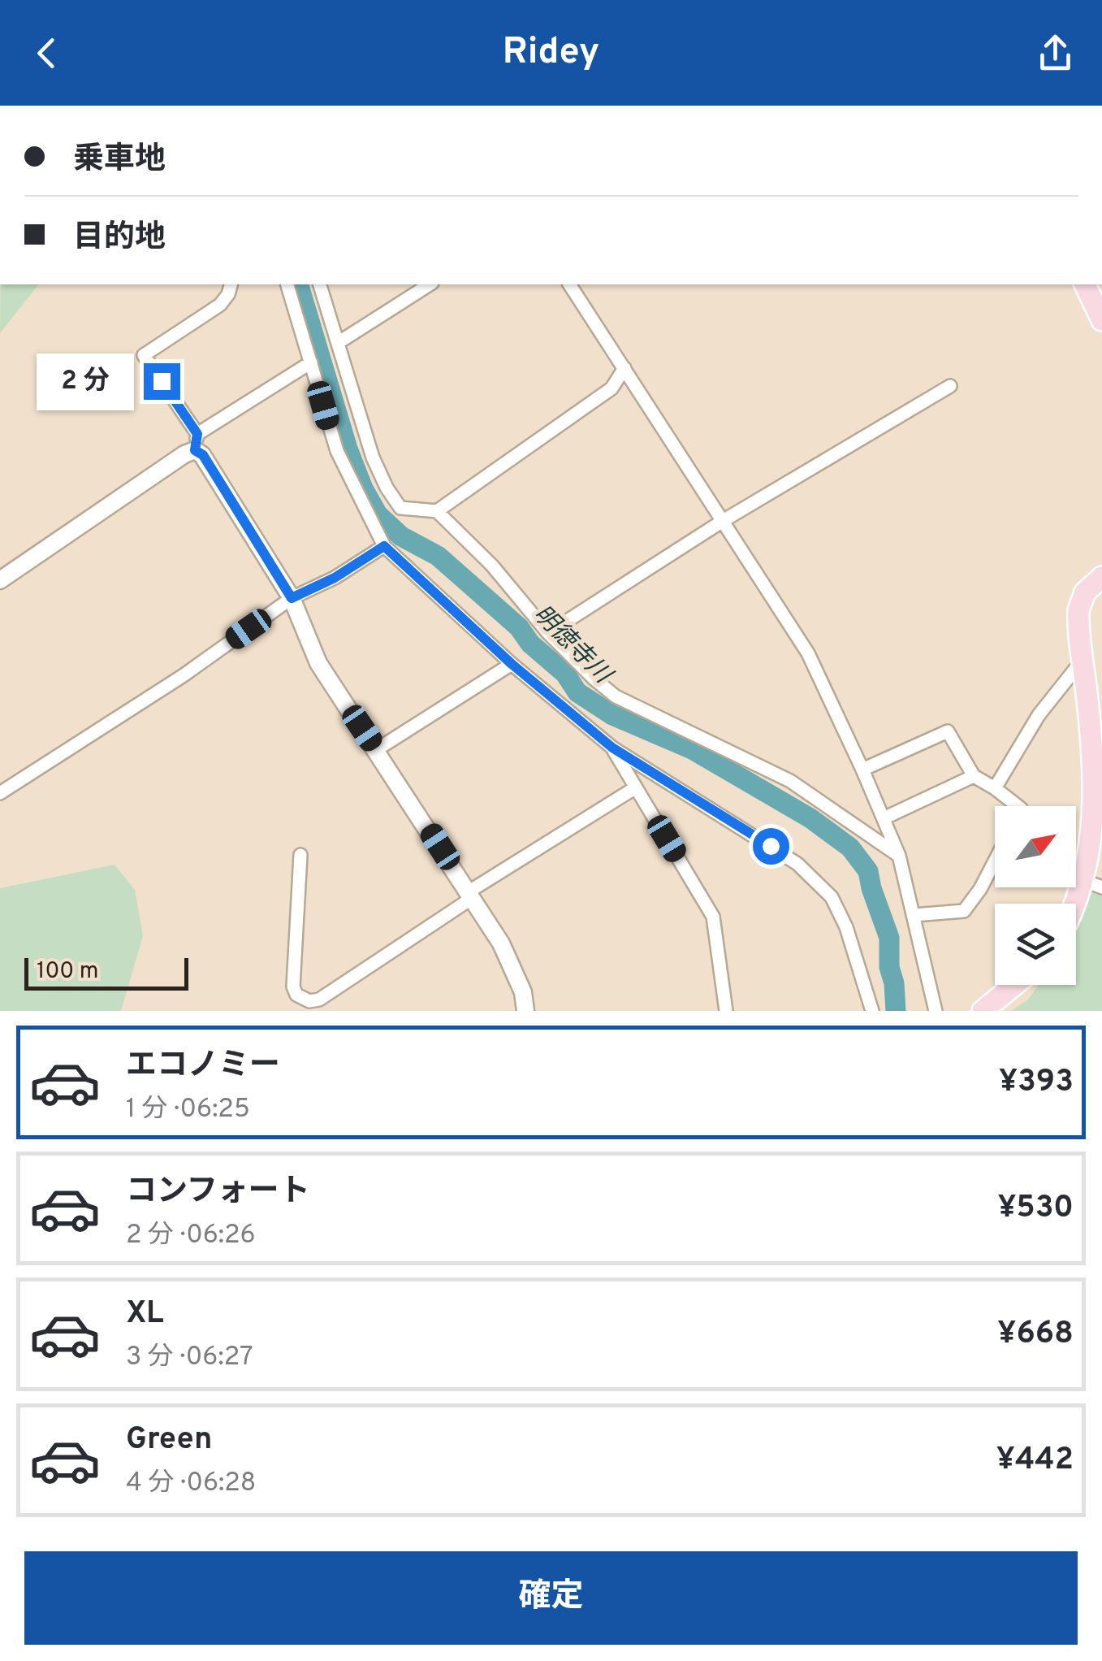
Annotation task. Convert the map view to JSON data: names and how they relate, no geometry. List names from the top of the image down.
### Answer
{
  "water": ["明徳寺川"],
  "scale_bar": "100 m",
  "north": "top right",
  "page": {
    "header": "Ridey",
    "banner": ["乗車地", "目的地"],
    "bubble": "2 分",
    "scale": "100 m",
    "list": [
      {
        "name": "エコノミー",
        "note": "1 分 · 06:25",
        "value": "¥393"
      },
      {
        "name": "コンフォート",
        "note": "2 分 · 06:26",
        "value": "¥530"
      },
      {
        "name": "XL",
        "note": "3 分 · 06:27",
        "value": "¥668"
      },
      {
        "name": "Green",
        "note": "4 分 · 06:28",
        "value": "¥442"
      }
    ],
    "buttons": "確定"
  }
}
